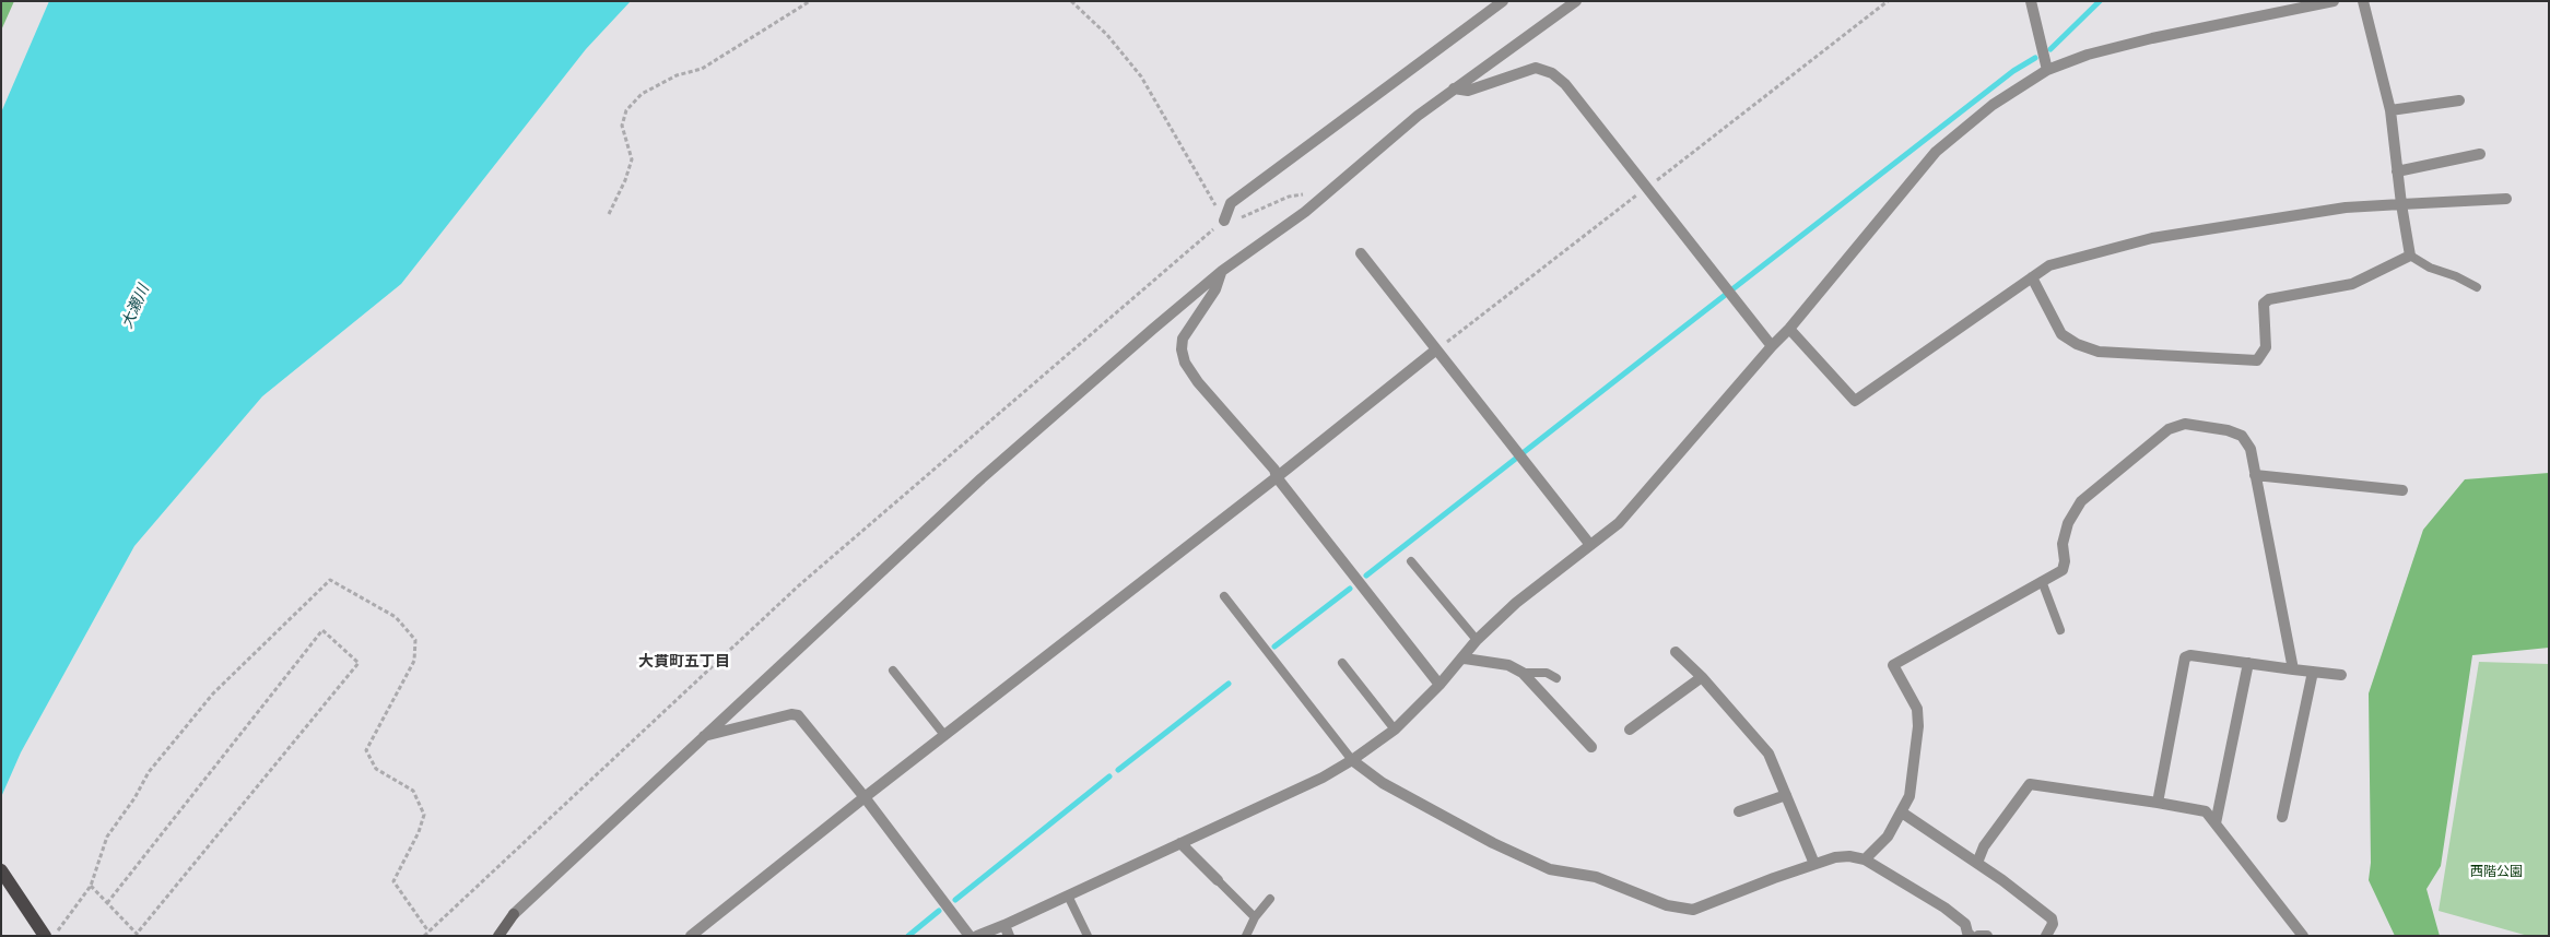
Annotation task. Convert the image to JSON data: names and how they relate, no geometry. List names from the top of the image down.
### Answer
{
  "districts": ["大貫町五丁目"],
  "water": ["大瀬川"],
  "parks": ["西階公園"]
}
